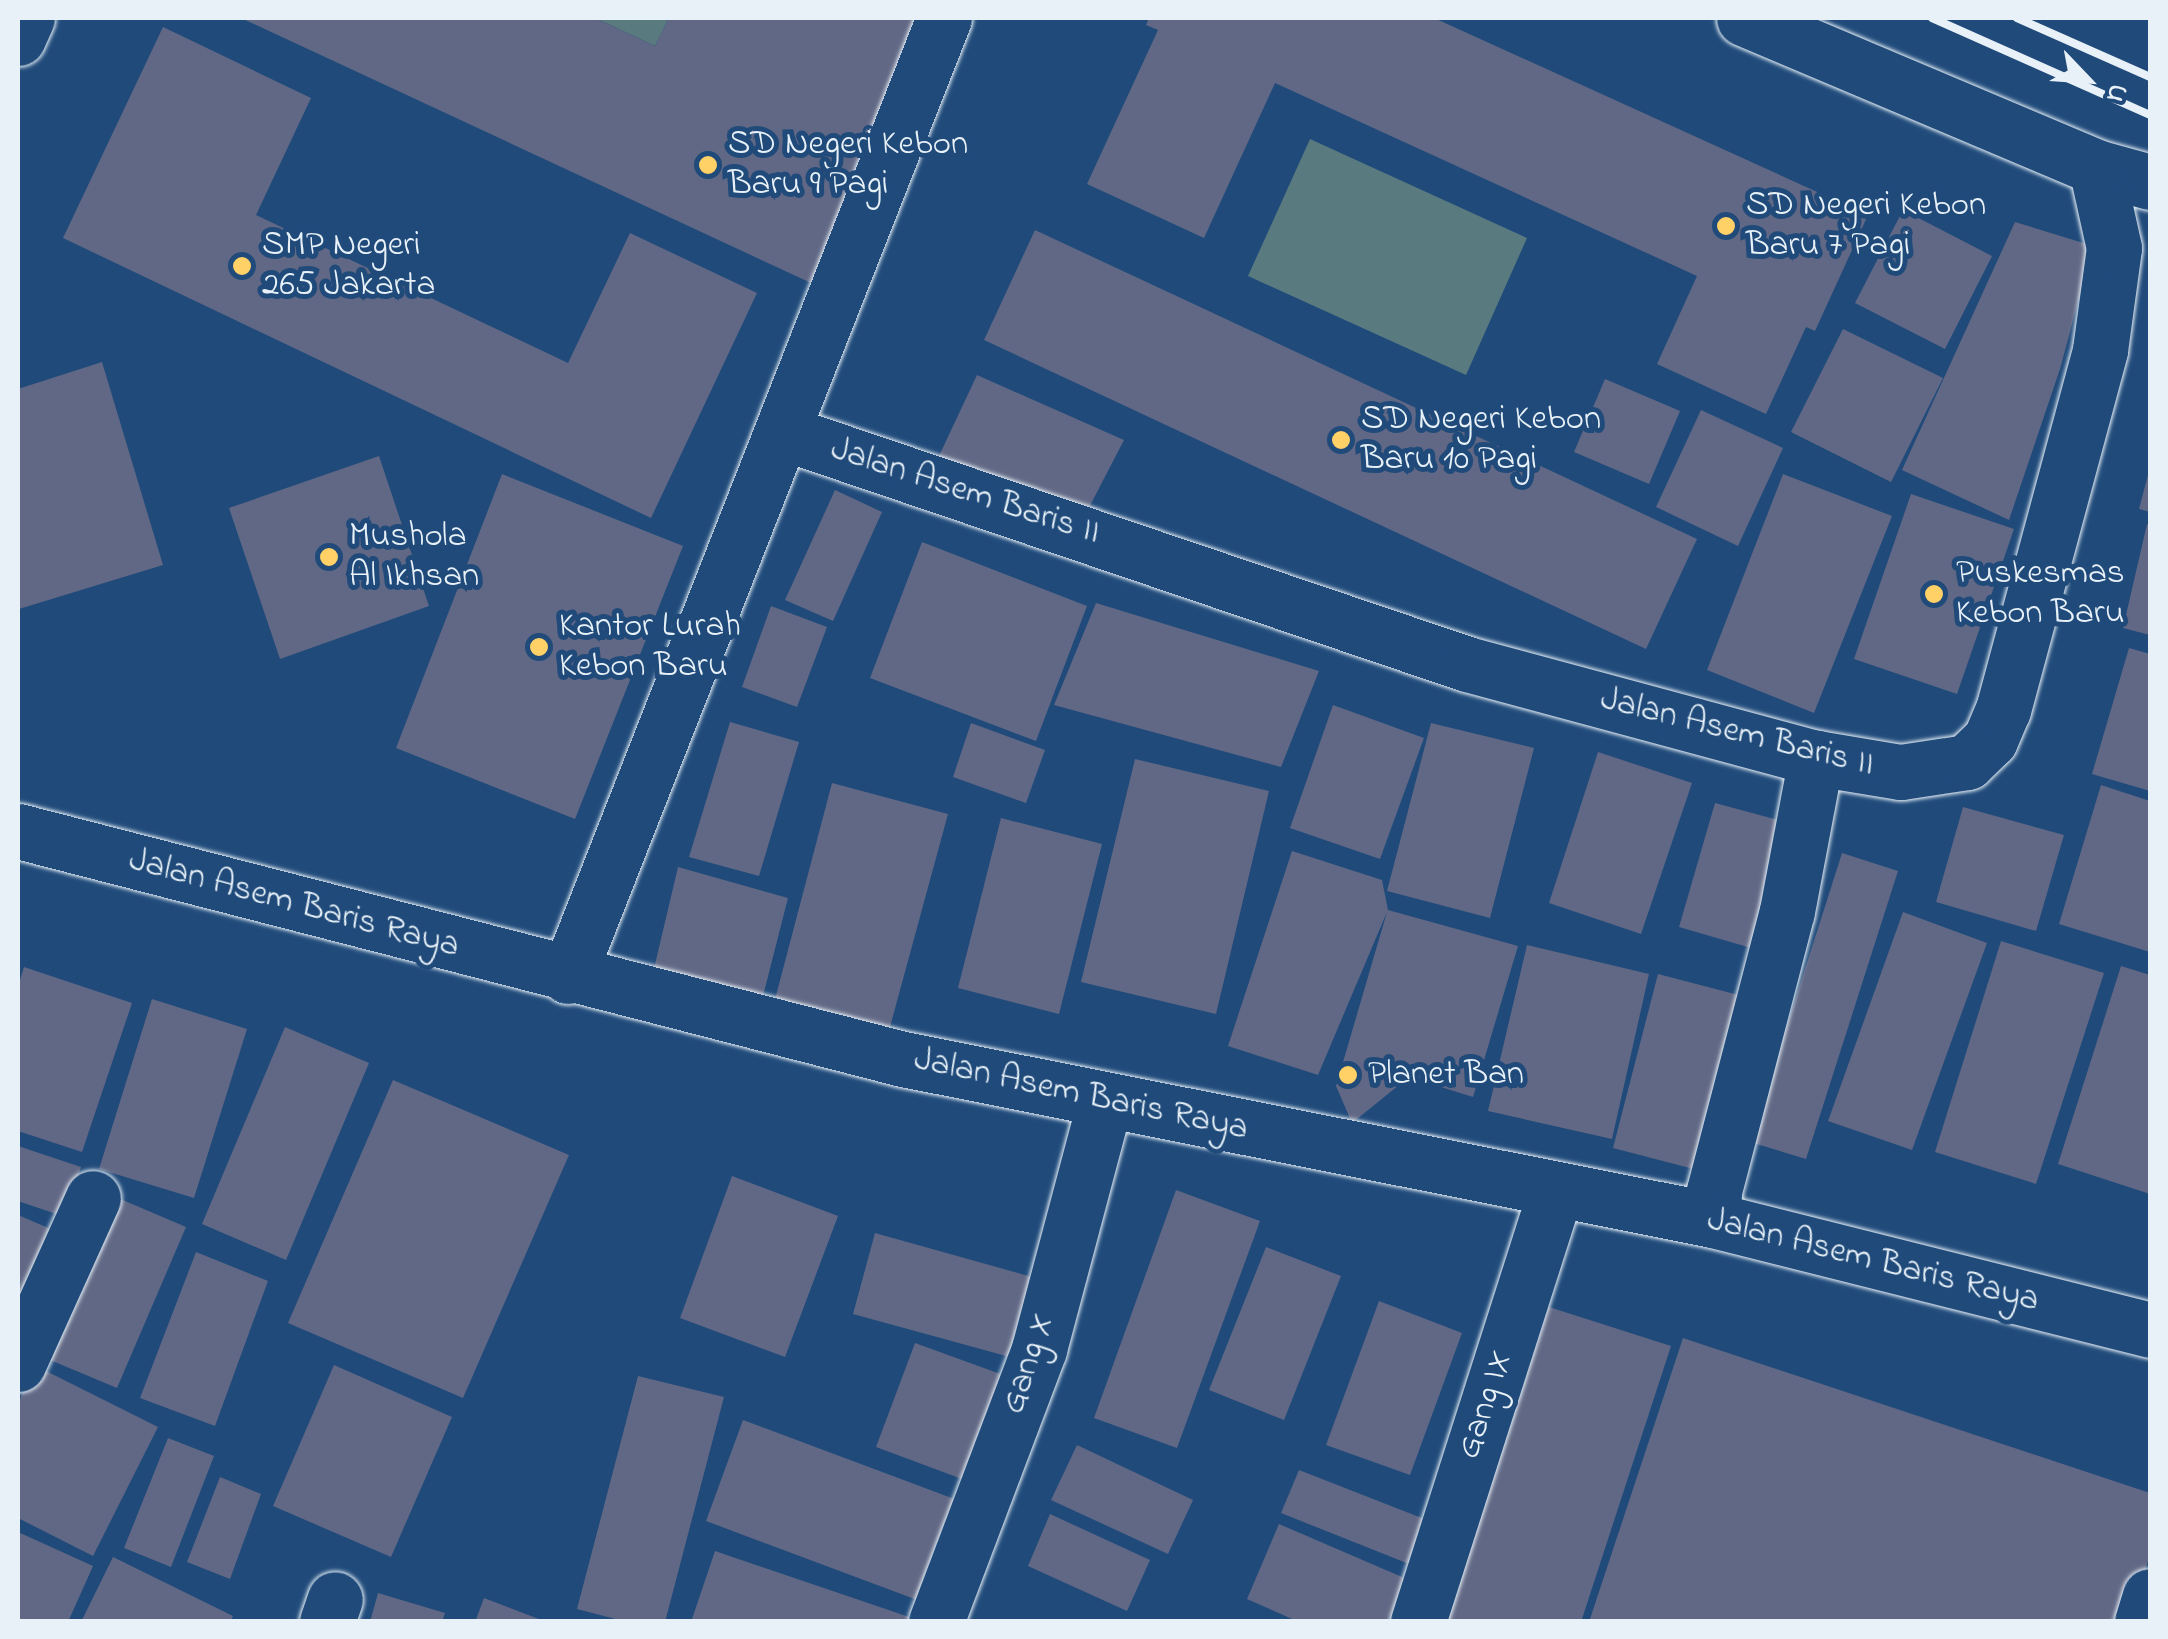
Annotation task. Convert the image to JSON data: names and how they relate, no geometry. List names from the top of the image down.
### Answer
{
  "streets": {
    "street": [
      "Jalan Asem Baris II",
      "Jalan Asem Baris Raya",
      "Gang X",
      "Gang IX"
    ]
  },
  "crossings": [
    ["Jalan Asem Baris II", "Jalan Asem Baris Raya"],
    ["Jalan Asem Baris Raya", "Gang X"],
    ["Jalan Asem Baris Raya", "Gang IX"]
  ],
  "places": [
    "SD Negeri Kebon Baru 9 Pagi",
    "SD Negeri Kebon Baru 7 Pagi",
    "SMP Negeri 265 Jakarta",
    "SD Negeri Kebon Baru 10 Pagi",
    "Mushola Al Ikhsan",
    "Puskesmas Kebon Baru",
    "Kantor Lurah Kebon Baru",
    "Planet Ban"
  ],
  "north": "bottom right"
}
